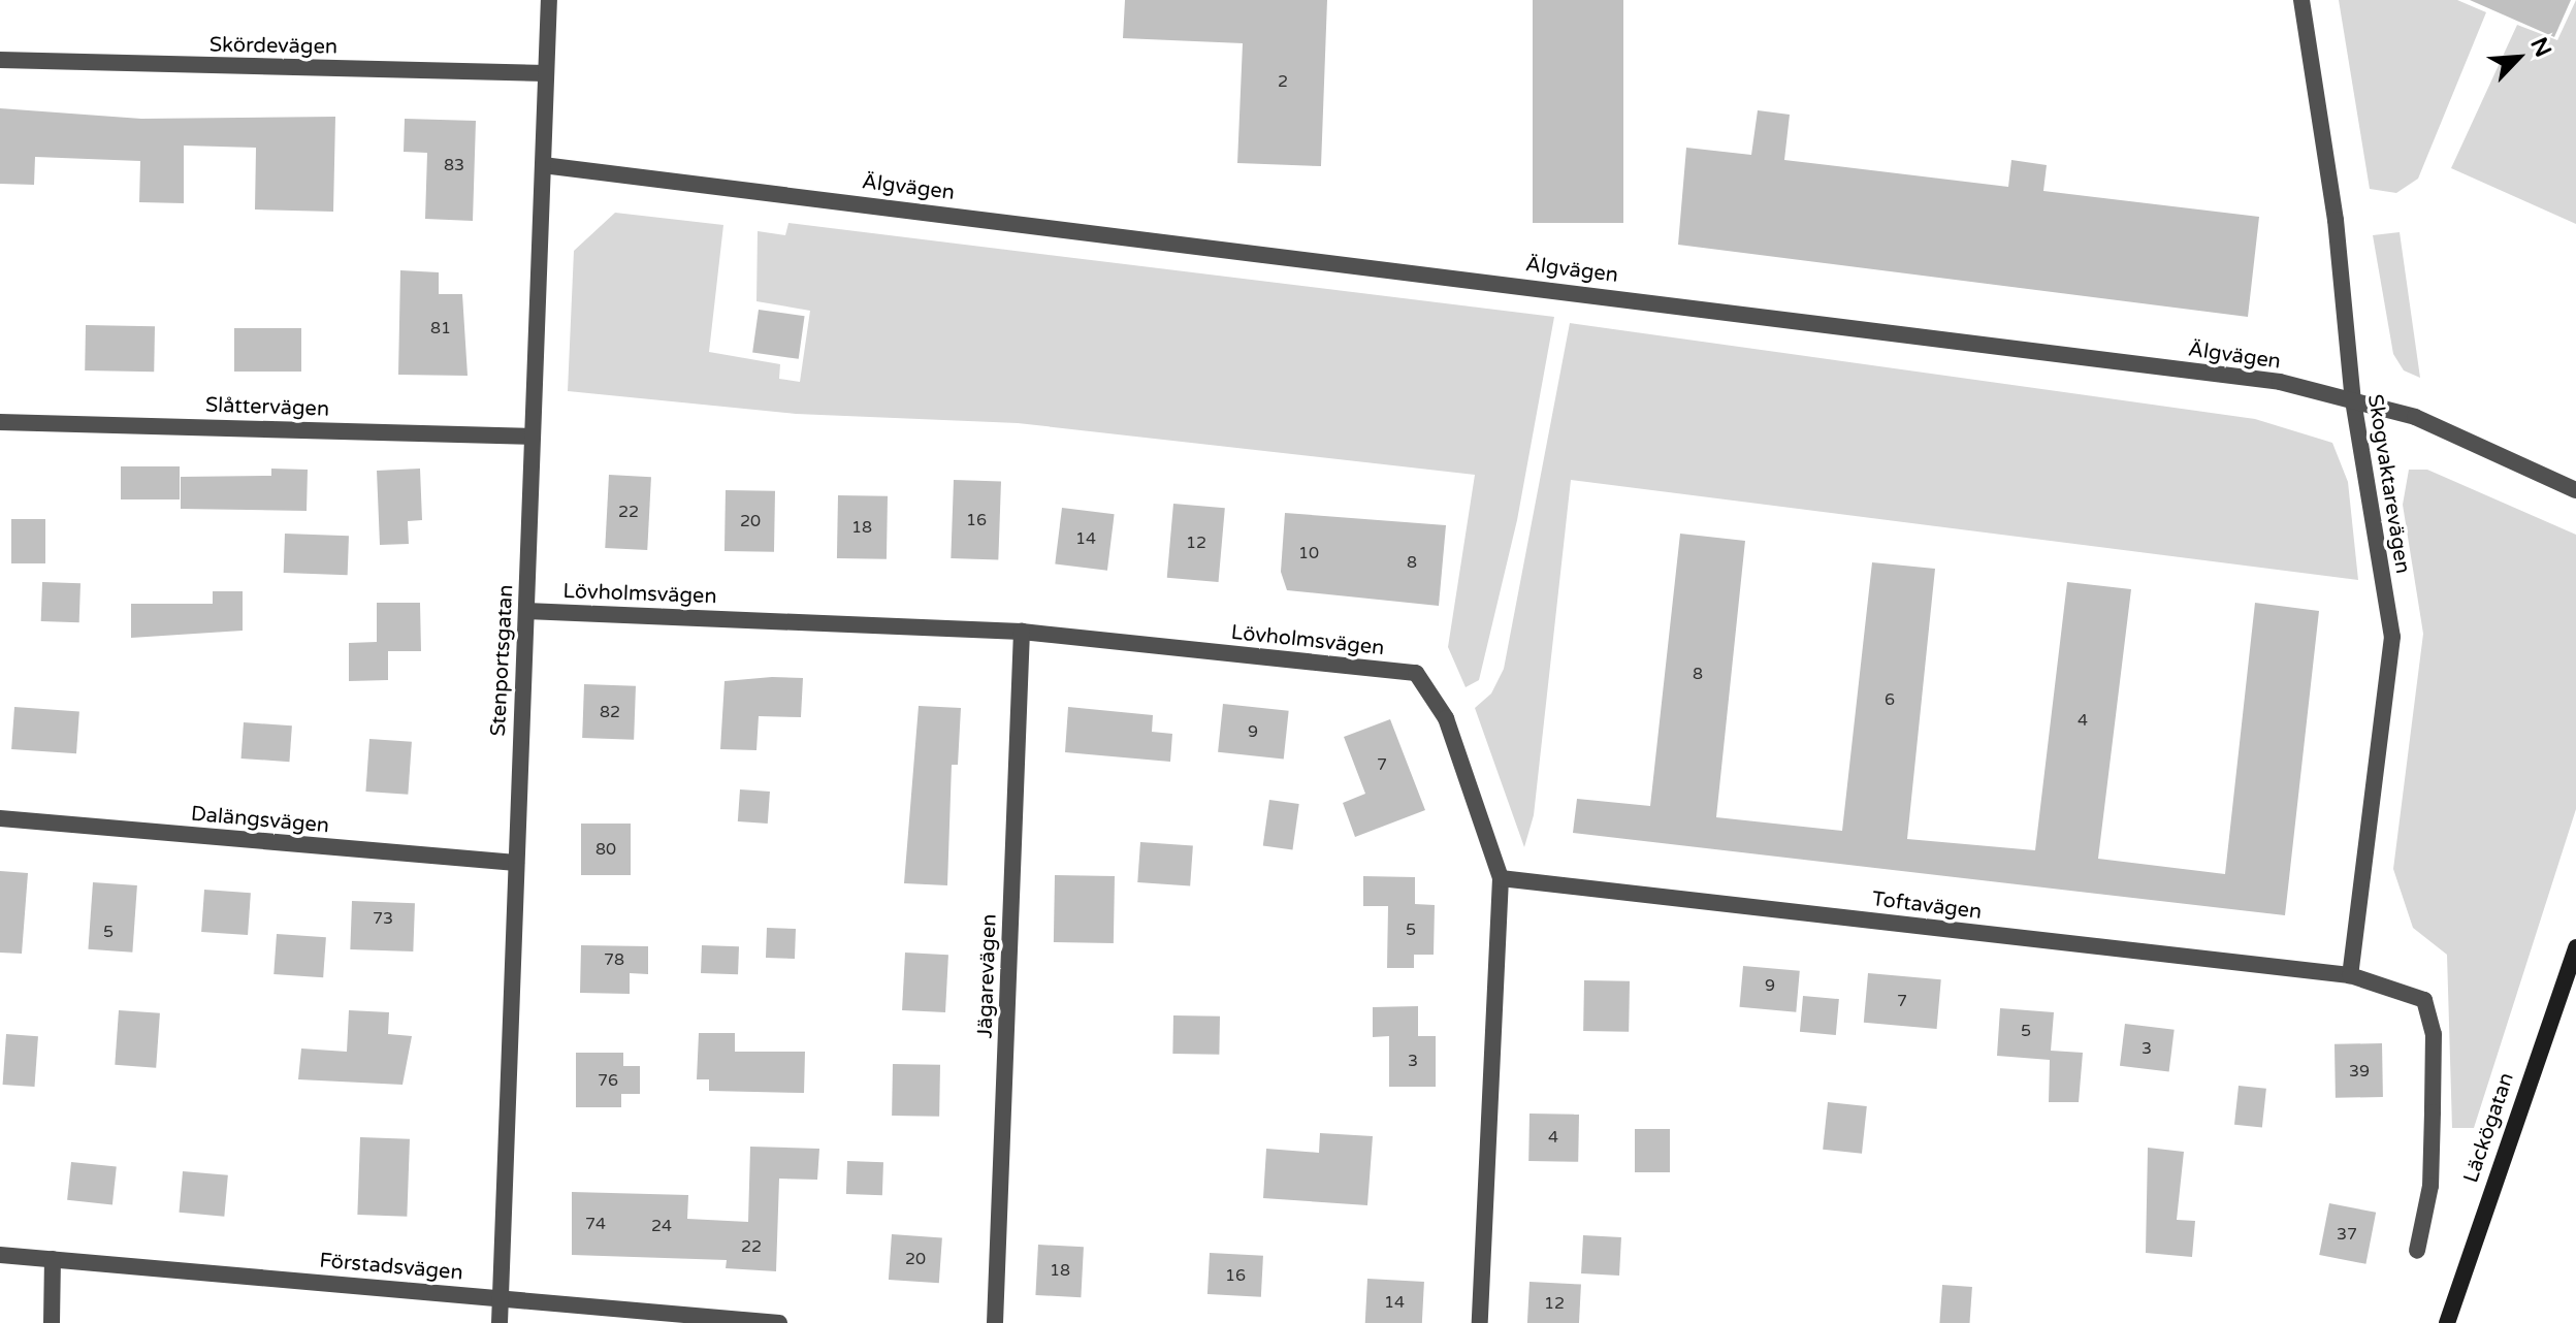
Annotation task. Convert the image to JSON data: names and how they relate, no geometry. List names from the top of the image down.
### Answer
{
  "streets": {
    "main road": ["Läckögatan"],
    "street": [
      "Skördevägen",
      "Älgvägen",
      "Slåttervägen",
      "Skogvaktarevägen",
      "Lövholmsvägen",
      "Stenportsgatan",
      "Dalängsvägen",
      "Toftavägen",
      "Jägarevägen",
      "Förstadsvägen"
    ]
  },
  "crossings": [
    ["Skördevägen", "Stenportsgatan"],
    ["Älgvägen", "Skogvaktarevägen"],
    ["Älgvägen", "Stenportsgatan"],
    ["Slåttervägen", "Stenportsgatan"],
    ["Skogvaktarevägen", "Toftavägen"],
    ["Skogvaktarevägen", "Läckögatan"],
    ["Lövholmsvägen", "Stenportsgatan"],
    ["Lövholmsvägen", "Toftavägen"],
    ["Lövholmsvägen", "Jägarevägen"],
    ["Stenportsgatan", "Dalängsvägen"],
    ["Stenportsgatan", "Förstadsvägen"],
    ["Toftavägen", "Läckögatan"]
  ],
  "house_numbers": [
    "2",
    "83",
    "81",
    "22",
    "16",
    "20",
    "18",
    "14",
    "12",
    "10",
    "8",
    "8",
    "6",
    "82",
    "4",
    "9",
    "7",
    "80",
    "73",
    "5",
    "5",
    "78",
    "9",
    "7",
    "5",
    "3",
    "3",
    "39",
    "76",
    "4",
    "74",
    "24",
    "37",
    "22",
    "20",
    "18",
    "16",
    "14",
    "12"
  ],
  "north": "top right"
}
